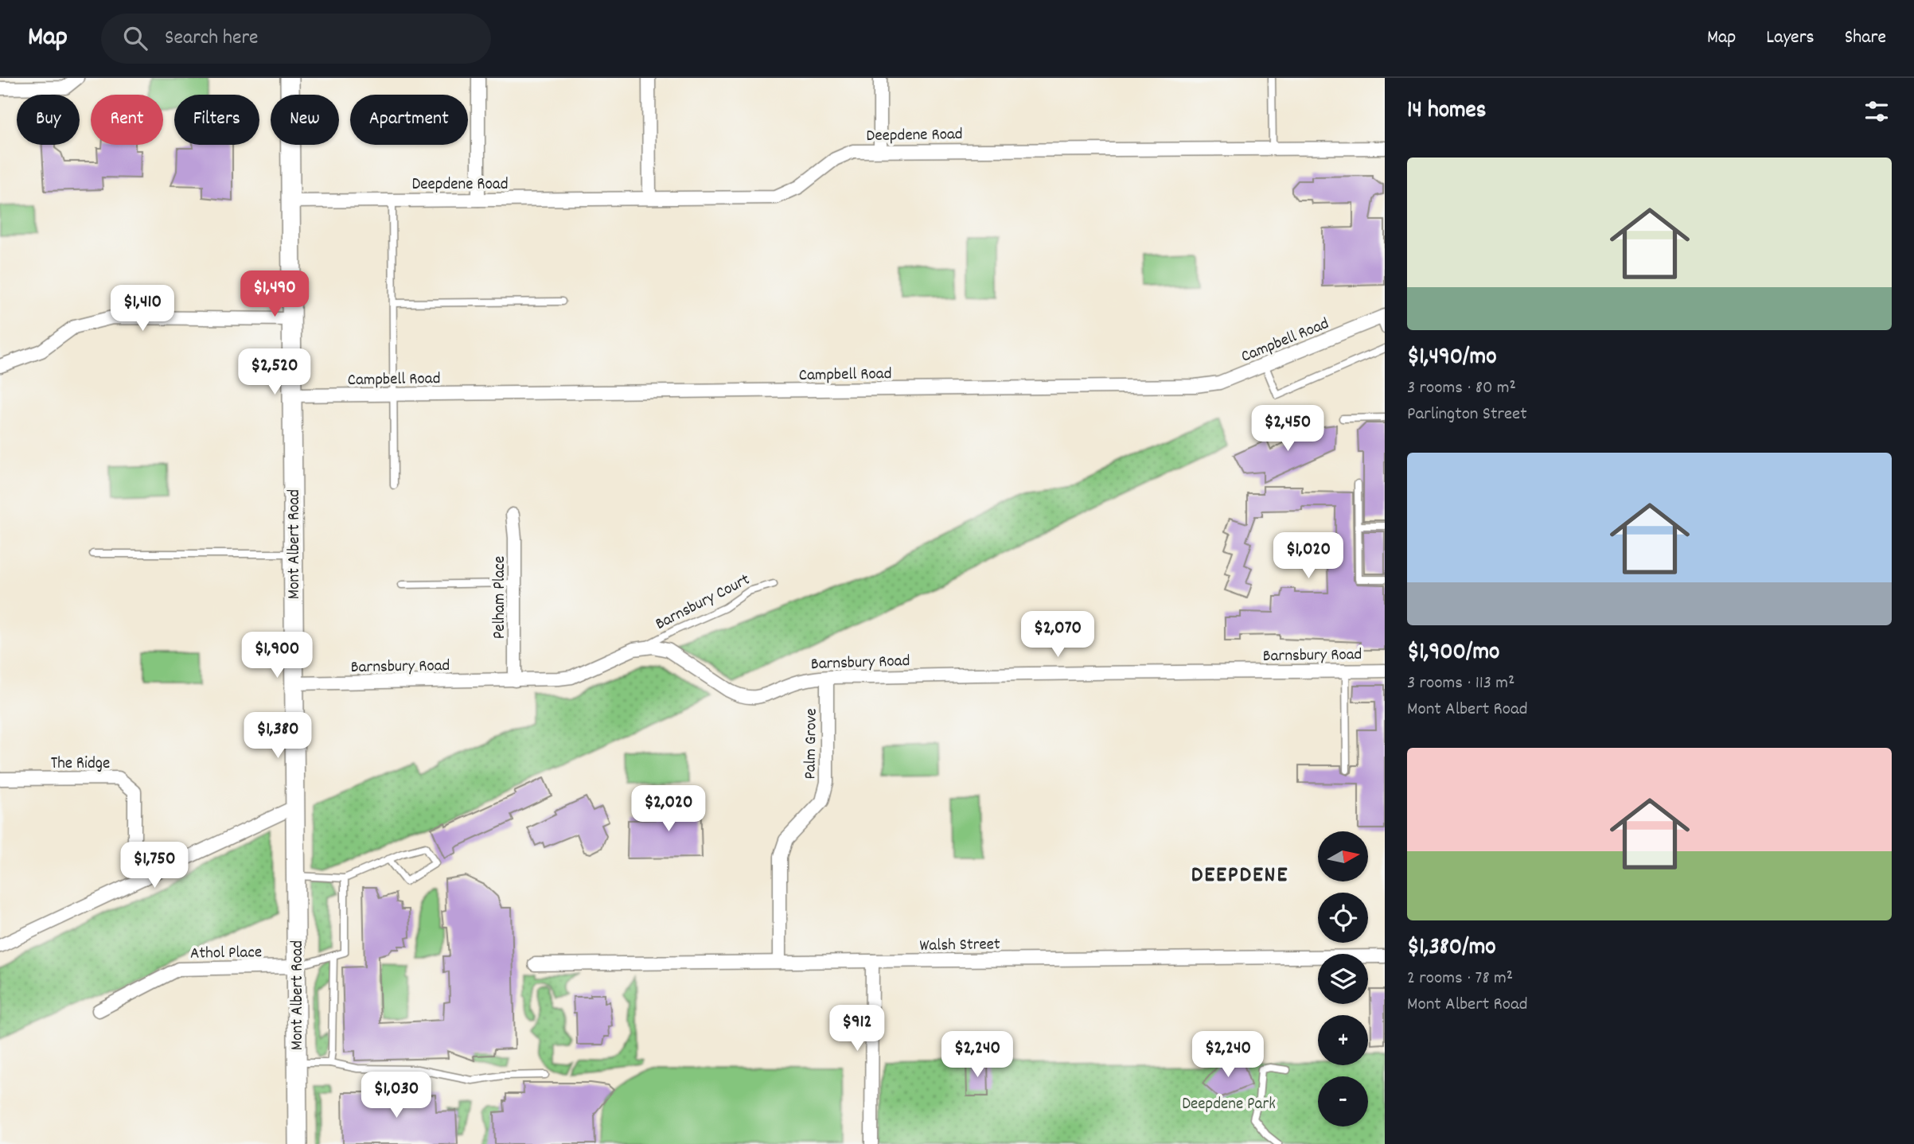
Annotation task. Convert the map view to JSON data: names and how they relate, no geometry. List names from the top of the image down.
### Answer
{
  "streets": {
    "main road": ["Mont Albert Road"],
    "street": [
      "Deepdene Road",
      "Campbell Road",
      "Pelham Place",
      "Barnsbury Road",
      "Palm Grove",
      "The Ridge",
      "Walsh Street",
      "Athol Place"
    ],
    "lane": ["Barnsbury Court"]
  },
  "crossings": [
    ["Deepdene Road", "Mont Albert Road"],
    ["Campbell Road", "Mont Albert Road"],
    ["Mont Albert Road", "Barnsbury Road"],
    ["Mont Albert Road", "Athol Place"],
    ["Pelham Place", "Barnsbury Road"],
    ["Barnsbury Court", "Barnsbury Road"],
    ["Barnsbury Road", "Palm Grove"],
    ["Palm Grove", "Walsh Street"]
  ],
  "districts": ["DEEPDENE"],
  "parks": ["Deepdene Park"],
  "north": "right",
  "page": {
    "header": "Map",
    "search": "Search here",
    "nav": ["Map", "Layers", "Share"],
    "heading": "14 homes",
    "chip": [
      "Buy",
      "Rent",
      "Filters",
      "New",
      "Apartment"
    ],
    "list": [
      {
        "name": "$1,490/mo",
        "note": "3 rooms · 80 m² · Parlington Street"
      },
      {
        "name": "$1,900/mo",
        "note": "3 rooms · 113 m² · Mont Albert Road"
      },
      {
        "name": "$1,380/mo",
        "note": "2 rooms · 78 m² · Mont Albert Road"
      }
    ],
    "price": [
      "$1,490",
      "$1,410",
      "$2,520",
      "$2,450",
      "$1,020",
      "$2,070",
      "$1,900",
      "$1,380",
      "$2,020",
      "$1,750",
      "$912",
      "$2,240",
      "$2,240",
      "$1,030"
    ],
    "map_buttons": ["+", "−"]
  }
}
